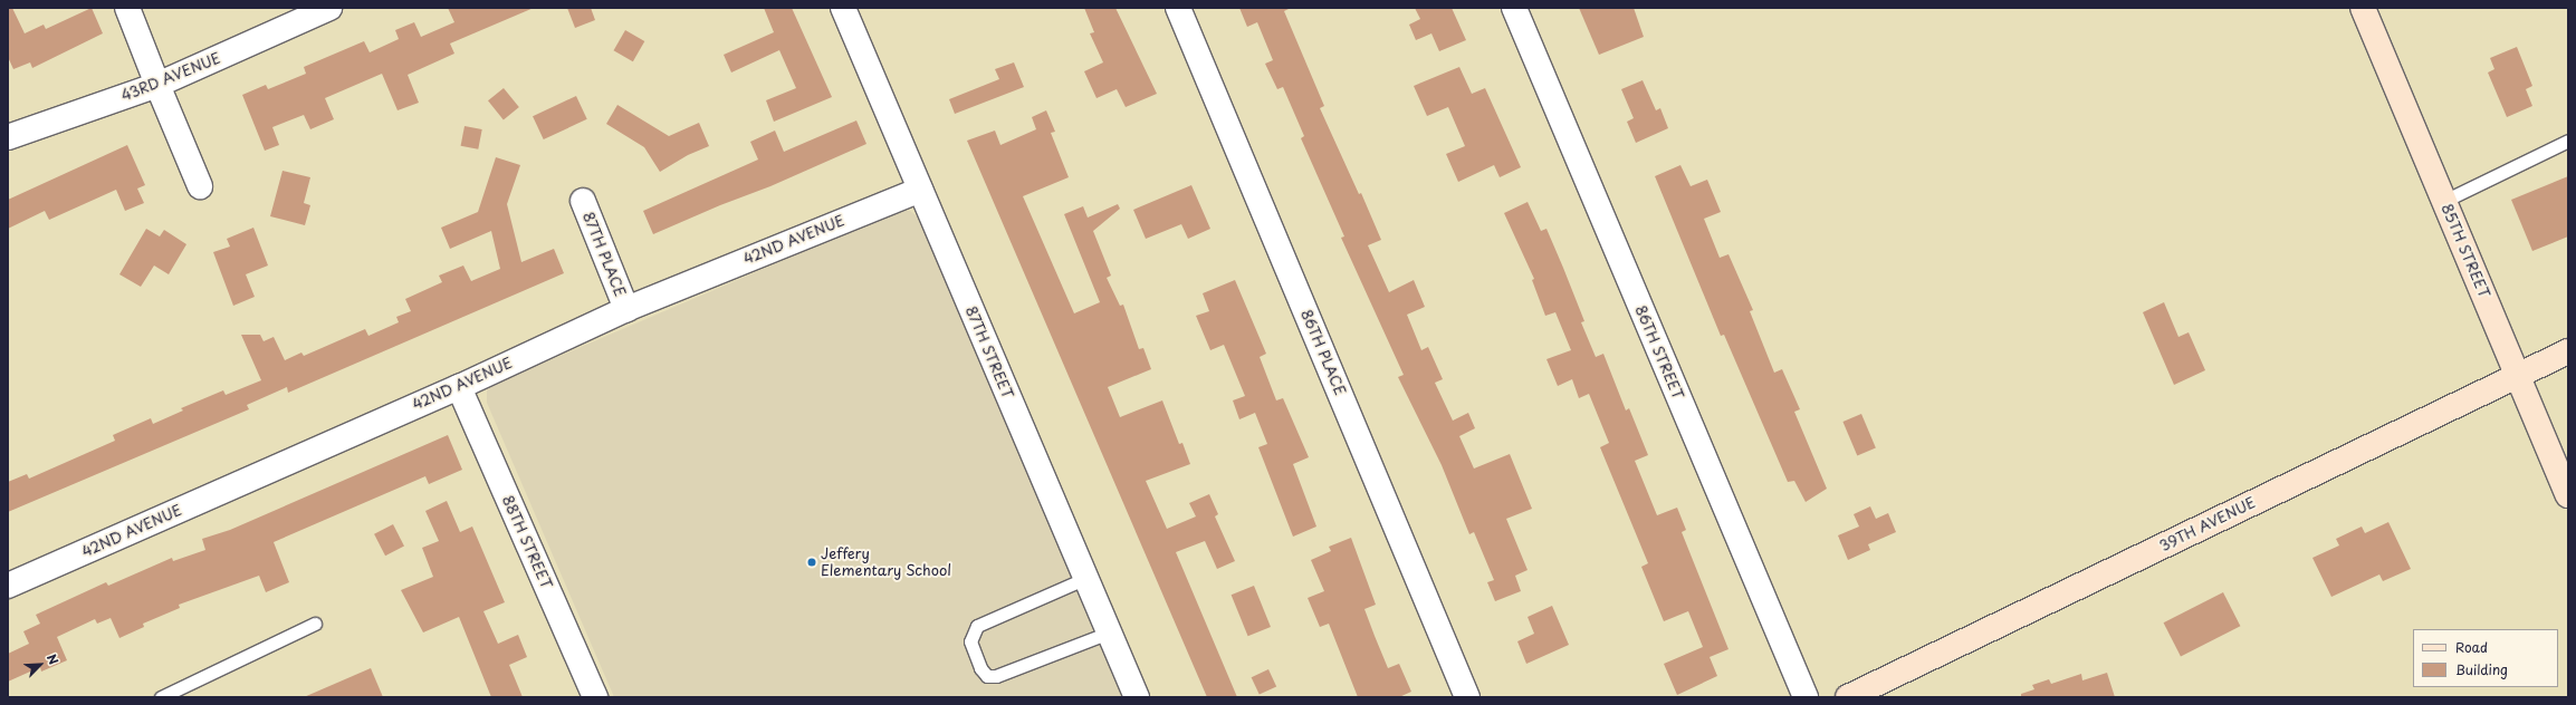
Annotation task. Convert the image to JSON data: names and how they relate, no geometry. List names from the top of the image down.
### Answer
{
  "streets": {
    "main road": ["85TH STREET", "39TH AVENUE"],
    "street": [
      "43RD AVENUE",
      "42ND AVENUE",
      "87TH PLACE",
      "87TH STREET",
      "86TH PLACE",
      "86TH STREET",
      "88TH STREET"
    ]
  },
  "crossings": [
    ["42ND AVENUE", "87TH PLACE"],
    ["42ND AVENUE", "87TH STREET"],
    ["42ND AVENUE", "88TH STREET"],
    ["85TH STREET", "39TH AVENUE"]
  ],
  "places": ["Jeffery Elementary School"],
  "legend": ["Road", "Building"],
  "north": "top right"
}
